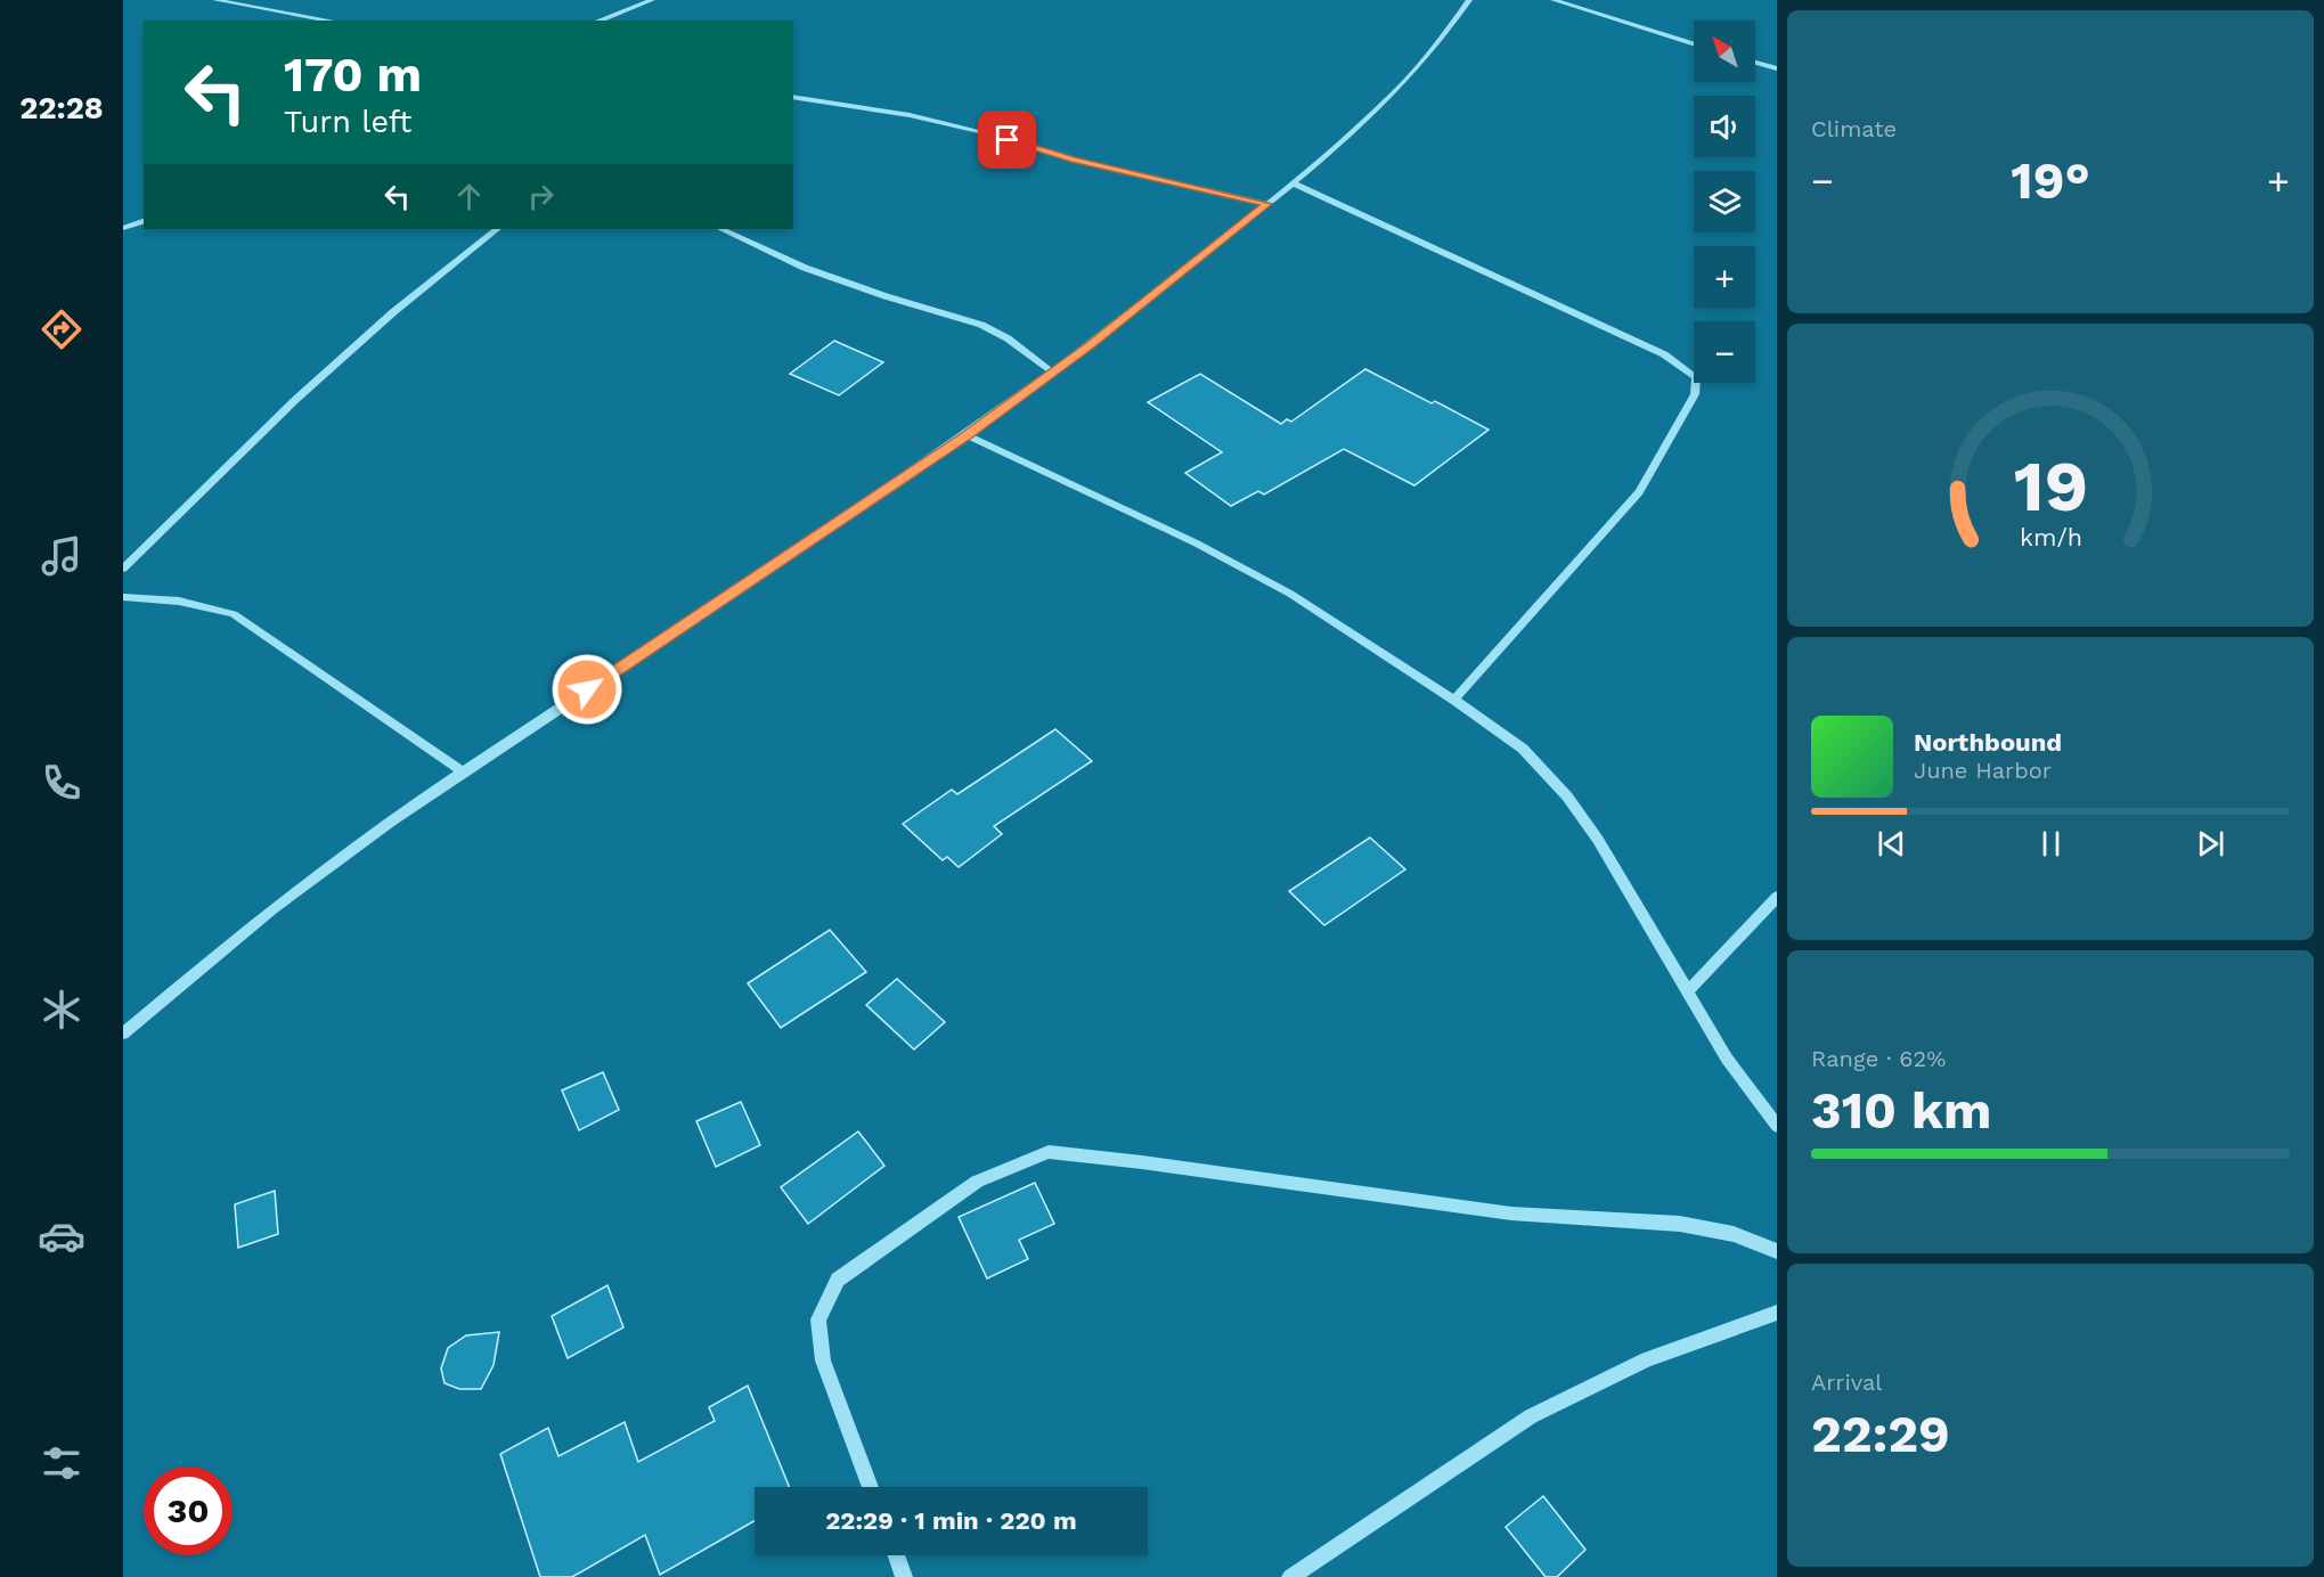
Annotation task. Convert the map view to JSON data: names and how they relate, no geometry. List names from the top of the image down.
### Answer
{
  "north": "top left",
  "page": {
    "tabs": "22:28",
    "tile": [
      "Climate",
      ["Range · 62%", "310 km"],
      ["Arrival", "22:29"]
    ],
    "map_buttons": ["+", "−"],
    "turn": ["170 m", "Turn left"],
    "heat": ["−", "19°", "+"],
    "song": ["Northbound", "June Harbor"],
    "limit": "30",
    "trip": "22:29 · 1 min · 220 m",
    "gauge": ["19", "km/h"]
  }
}
